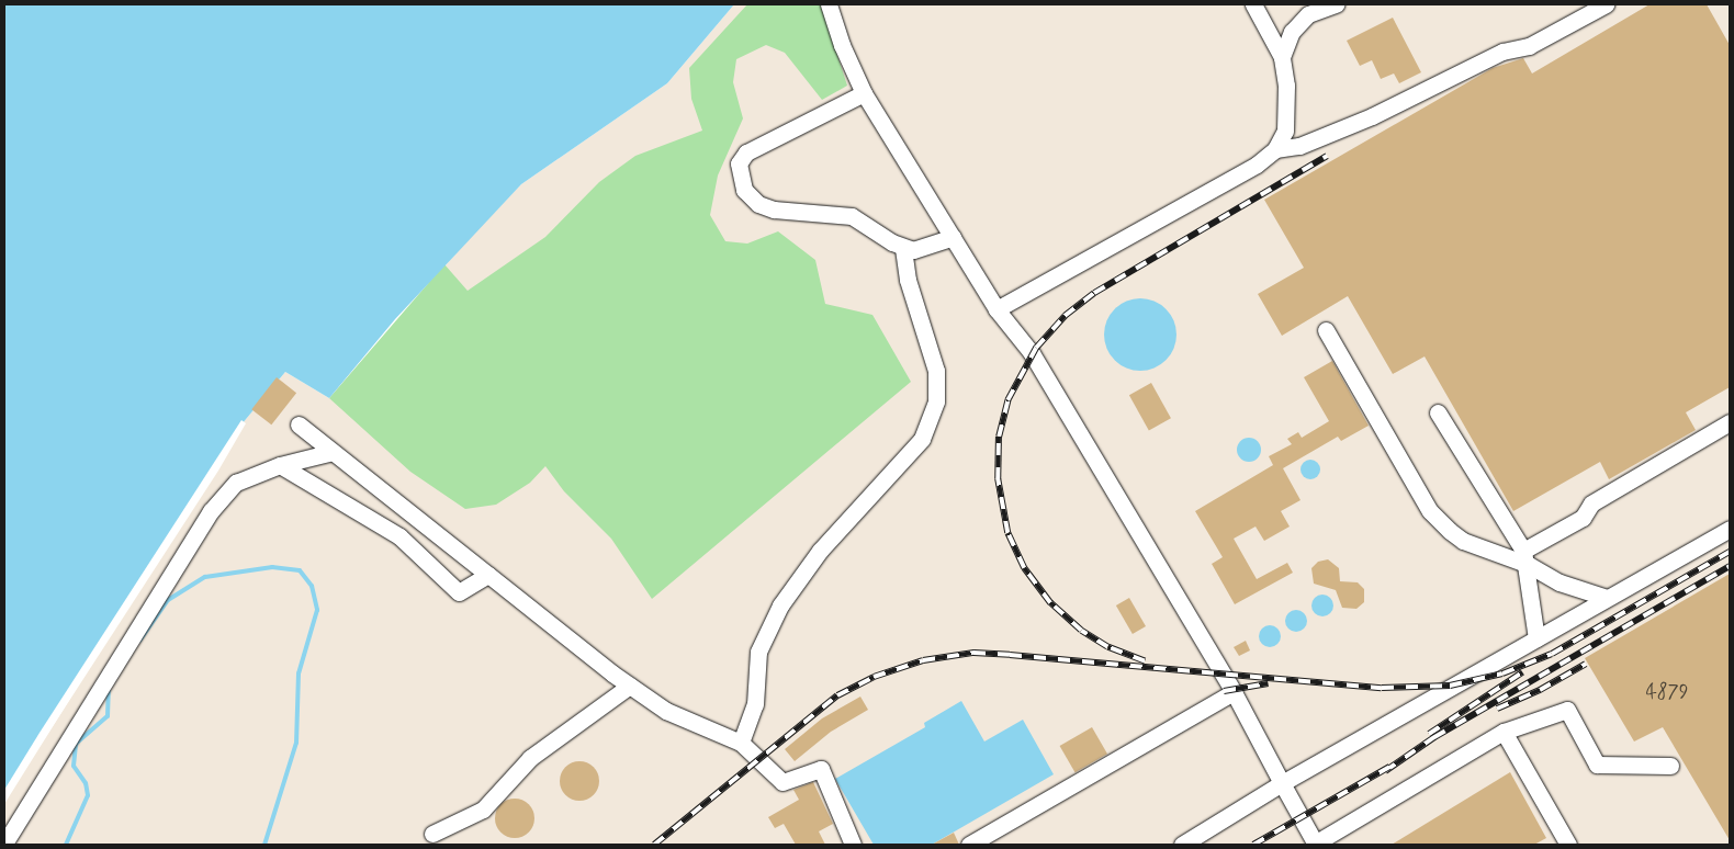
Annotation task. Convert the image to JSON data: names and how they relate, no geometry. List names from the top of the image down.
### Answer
{
  "house_numbers": ["4879"]
}
